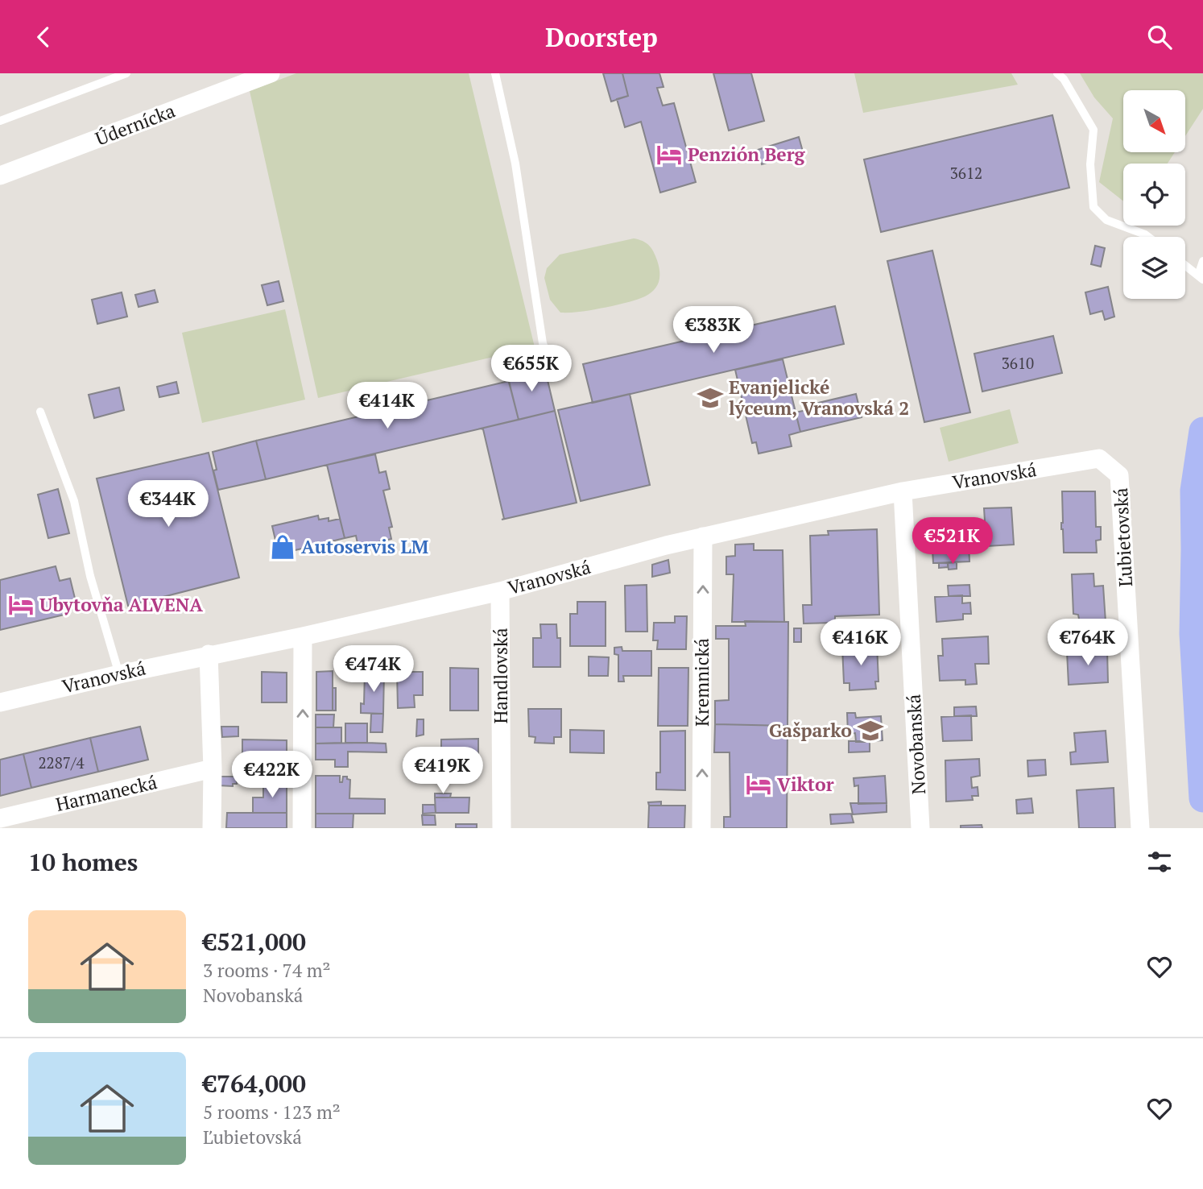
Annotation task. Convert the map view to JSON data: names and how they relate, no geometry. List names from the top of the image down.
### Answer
{
  "streets": {
    "street": [
      "Údernícka",
      "Vranovská",
      "Ľubietovská",
      "Handlovská",
      "Kremnická",
      "Novobanská",
      "Harmanecká"
    ]
  },
  "crossings": [
    ["Vranovská", "Ľubietovská"],
    ["Vranovská", "Handlovská"],
    ["Vranovská", "Kremnická"],
    ["Vranovská", "Novobanská"]
  ],
  "one_way": ["Kremnická"],
  "places": {
    "hotel": ["Penzión Berg", "Ubytovňa ALVENA", "Viktor"],
    "school or university": ["Evanjelické lýceum, Vranovská 2", "Gašparko"],
    "shop": ["Autoservis LM"]
  },
  "house_numbers": ["3612", "3610", "2287/4"],
  "north": "bottom right",
  "page": {
    "header": "Doorstep",
    "price": [
      "€383K",
      "€655K",
      "€414K",
      "€344K",
      "€521K",
      "€416K",
      "€764K",
      "€474K",
      "€419K",
      "€422K"
    ],
    "heading": "10 homes",
    "list": [
      {
        "name": "€521,000",
        "note": "3 rooms · 74 m² · Novobanská"
      },
      {
        "name": "€764,000",
        "note": "5 rooms · 123 m² · Ľubietovská"
      }
    ]
  }
}
